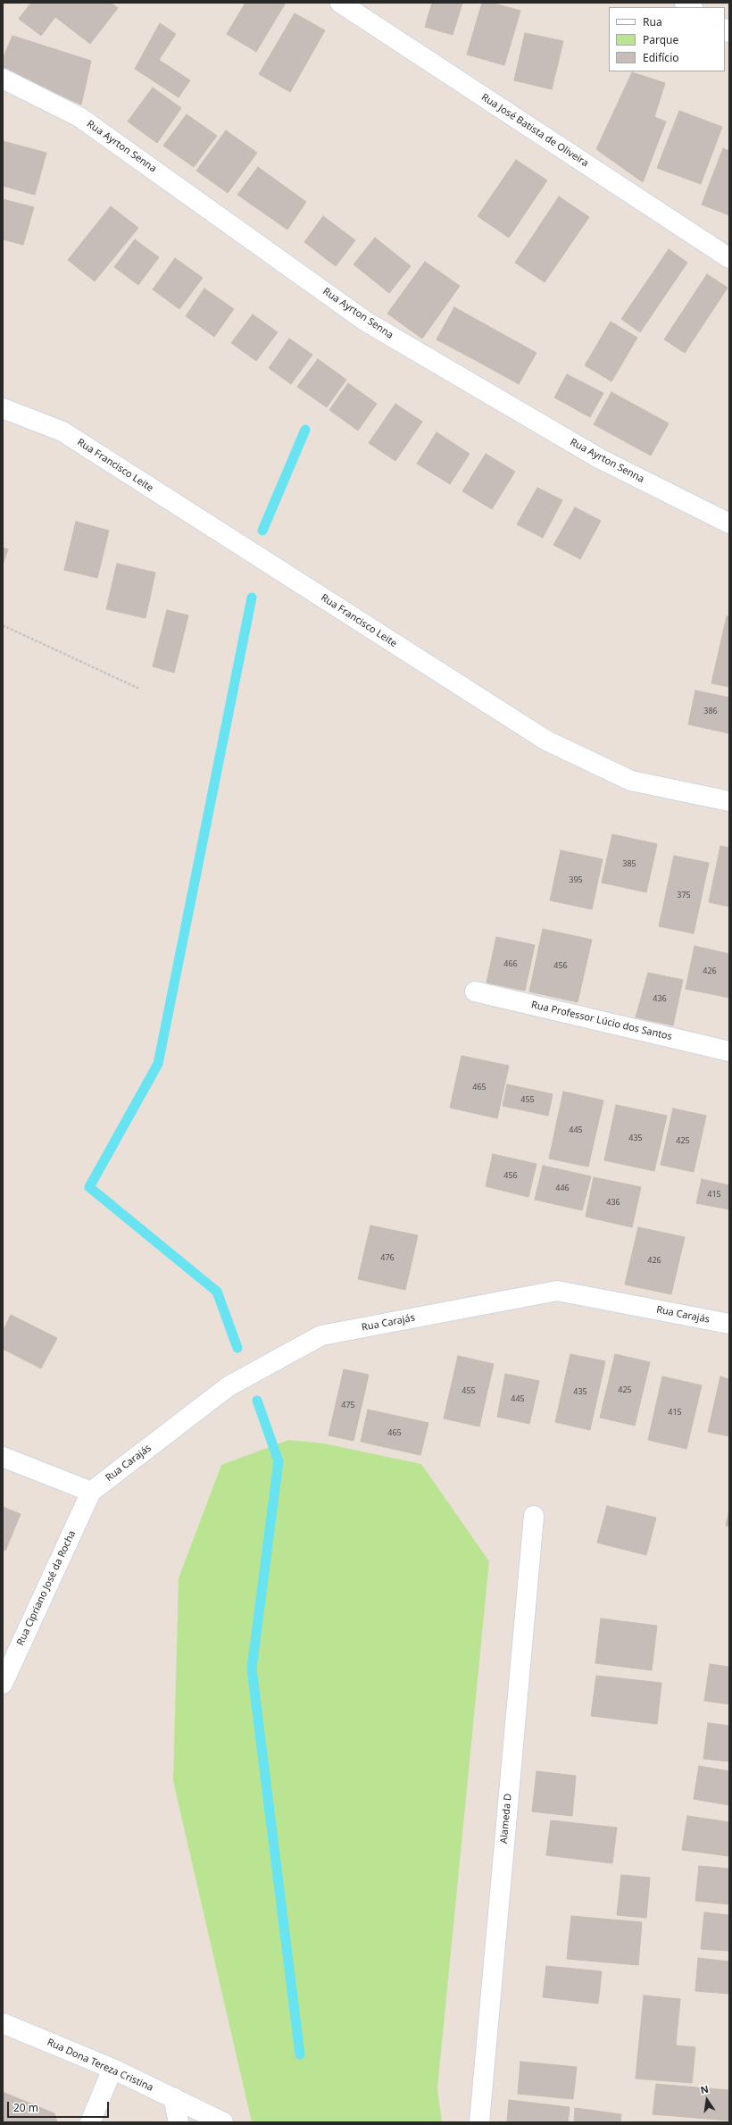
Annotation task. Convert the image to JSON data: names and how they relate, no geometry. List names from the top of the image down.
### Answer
{
  "streets": {
    "street": [
      "Rua José Batista de Oliveira",
      "Rua Ayrton Senna",
      "Rua Francisco Leite",
      "Rua Professor Lúcio dos Santos",
      "Rua Carajás",
      "Rua Cipriano José da Rocha",
      "Alameda D",
      "Rua Dona Tereza Cristina"
    ]
  },
  "crossings": [
    ["Rua Carajás", "Rua Cipriano José da Rocha"]
  ],
  "house_numbers": [
    "386",
    "385",
    "395",
    "375",
    "466",
    "456",
    "426",
    "436",
    "465",
    "455",
    "445",
    "435",
    "425",
    "456",
    "446",
    "415",
    "436",
    "476",
    "426",
    "425",
    "455",
    "435",
    "445",
    "475",
    "415",
    "465"
  ],
  "legend": ["Rua", "Parque", "Edifício"],
  "scale_bar": "20 m",
  "north": "top"
}
